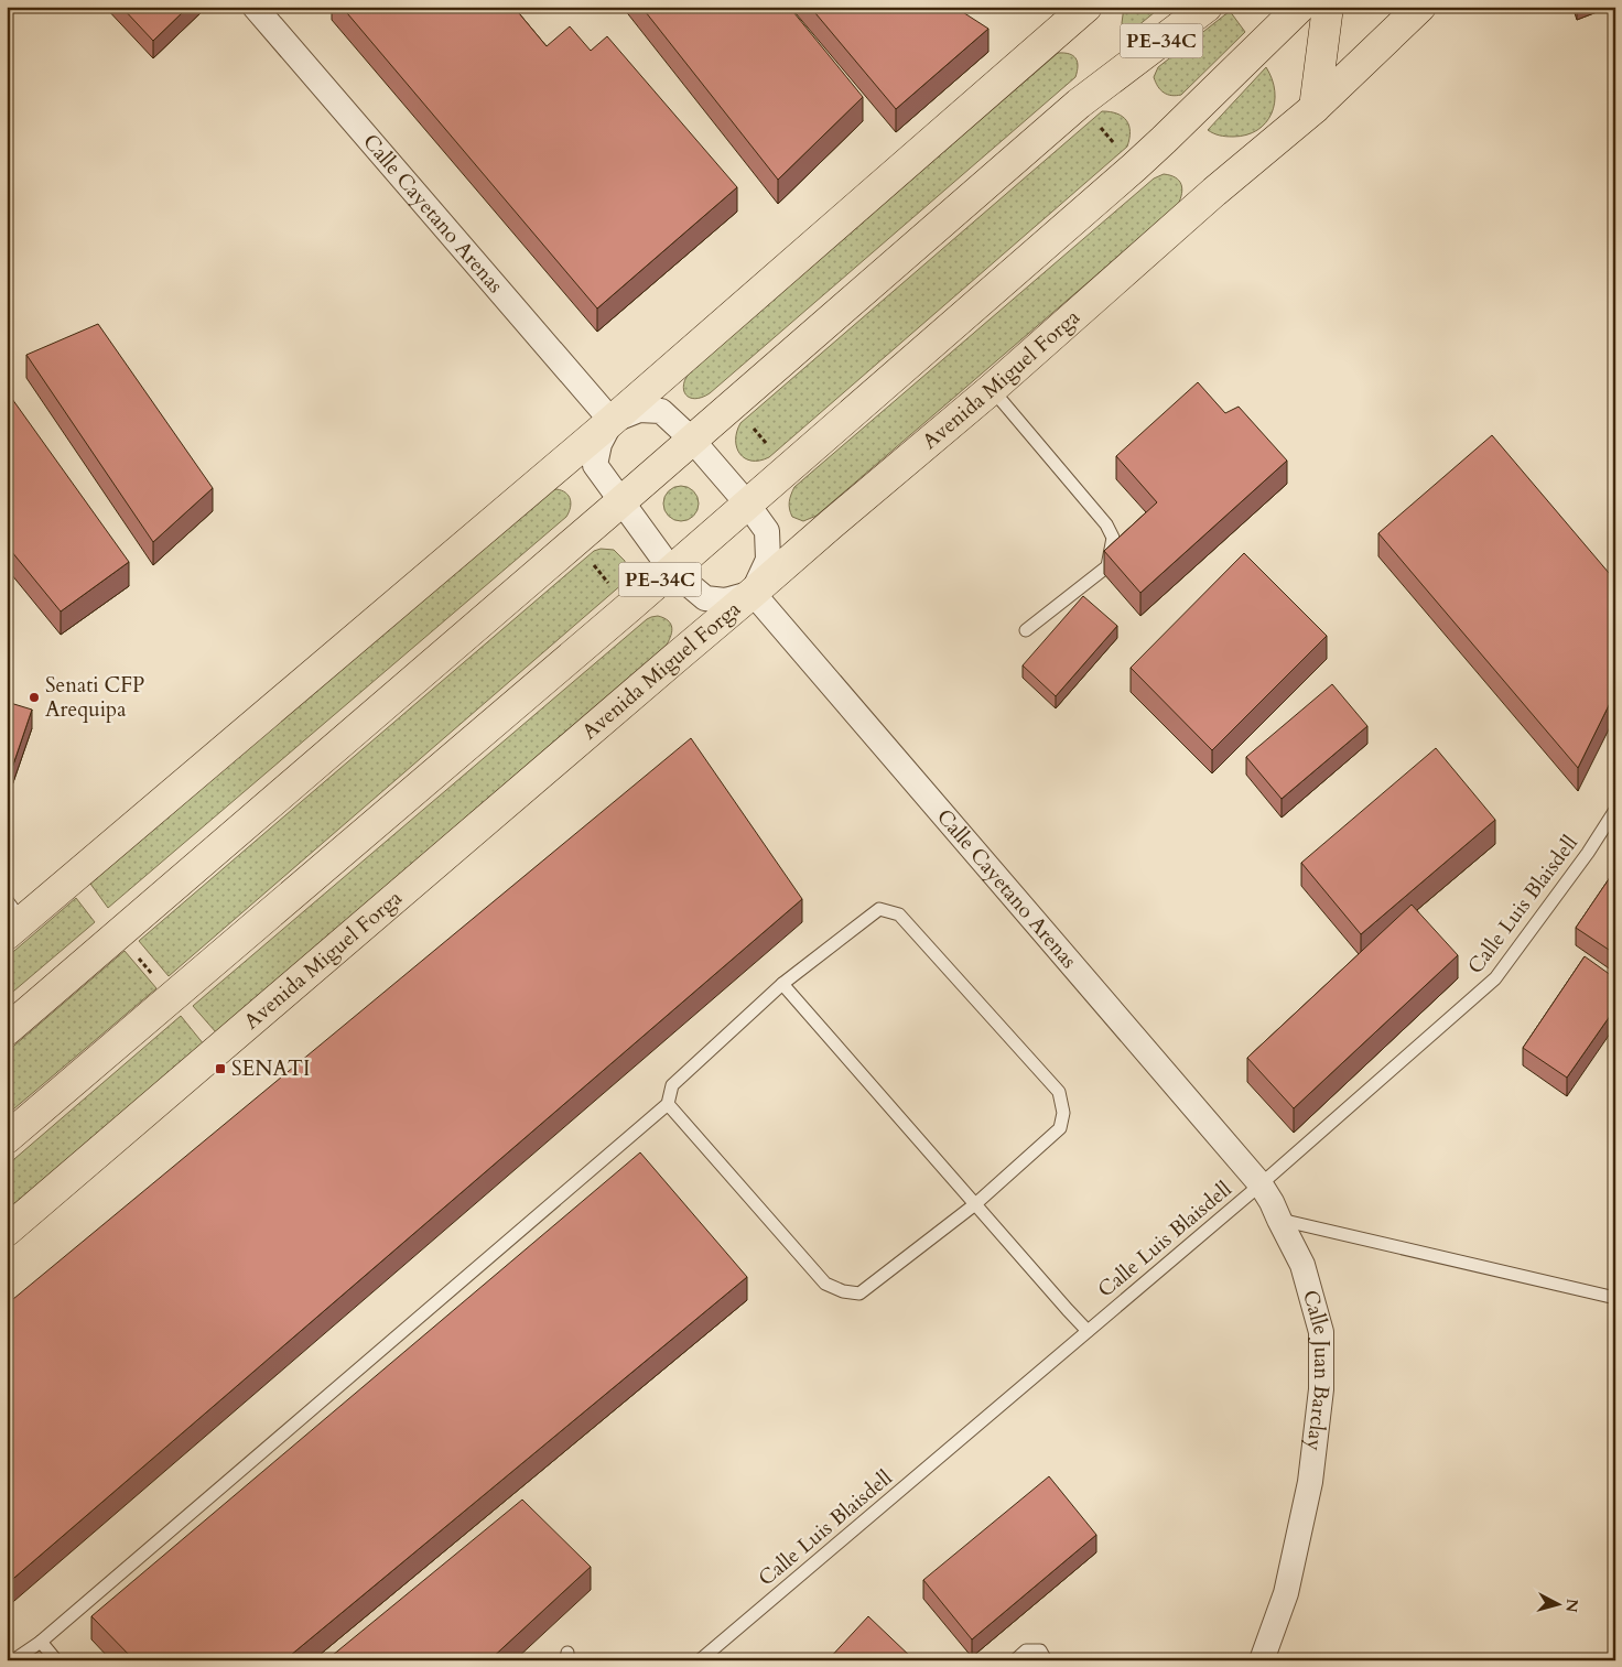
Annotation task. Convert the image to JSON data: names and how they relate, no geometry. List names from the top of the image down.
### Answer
{
  "streets": {
    "main road": ["PE-34C", "Avenida Miguel Forga"],
    "street": ["Calle Cayetano Arenas", "Calle Juan Barclay"],
    "lane": ["Calle Luis Blaisdell"]
  },
  "crossings": [
    ["Calle Cayetano Arenas", "Avenida Miguel Forga"],
    ["Calle Cayetano Arenas", "Calle Luis Blaisdell"],
    ["Calle Cayetano Arenas", "Calle Juan Barclay"],
    ["Calle Luis Blaisdell", "Calle Juan Barclay"]
  ],
  "places": {
    "other": ["Senati CFP Arequipa"],
    "transit": ["SENATI"]
  },
  "north": "right"
}
